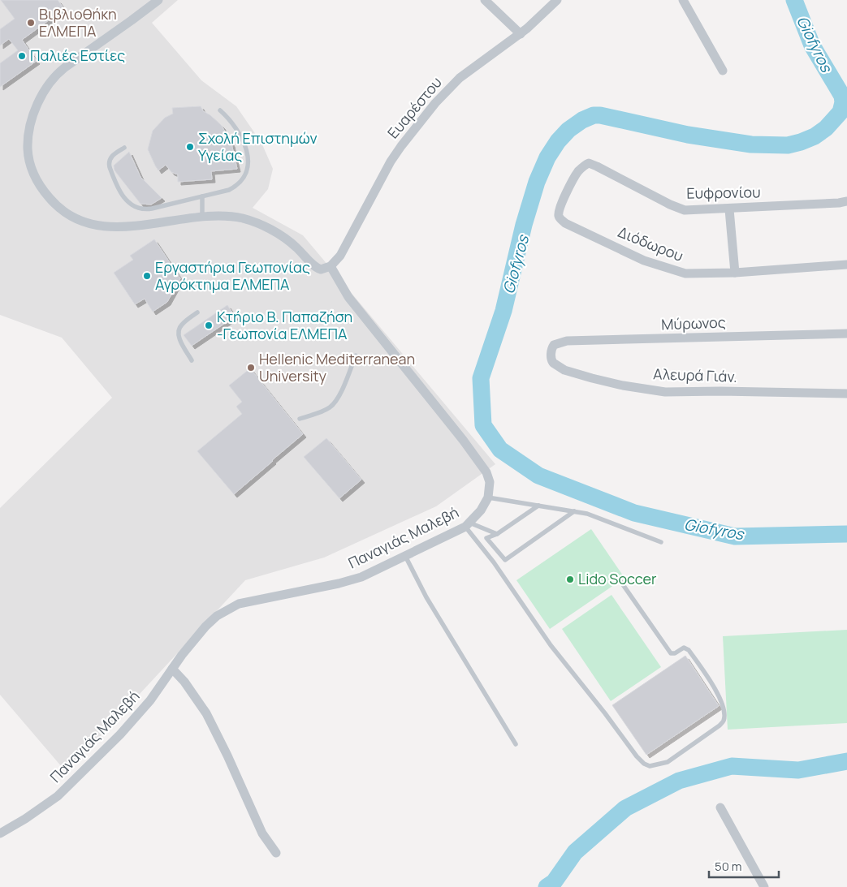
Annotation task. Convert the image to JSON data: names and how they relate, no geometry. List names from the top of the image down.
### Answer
{
  "streets": {
    "street": [
      "Ευαρέστου",
      "Ευφρονίου",
      "Διόδωρου",
      "Μύρωνος",
      "Αλευρά Γιάν.",
      "Παναγιάς Μαλεβή"
    ]
  },
  "crossings": [
    ["Ευφρονίου", "Διόδωρου"],
    ["Μύρωνος", "Αλευρά Γιάν."]
  ],
  "water": ["Giofyros"],
  "places": [
    "Βιβλιοθήκη ΕΛΜΕΠΑ",
    "Παλιές Εστίες",
    "Σχολή Επιστημών Υγείας",
    "Εργαστήρια Γεωπονίας Αγρόκτημα ΕΛΜΕΠΑ",
    "Κτήριο Β. Παπαζήση -Γεωπονία ΕΛΜΕΠΑ",
    "Hellenic Mediterranean University",
    "Lido Soccer"
  ],
  "scale_bar": "50 m"
}
